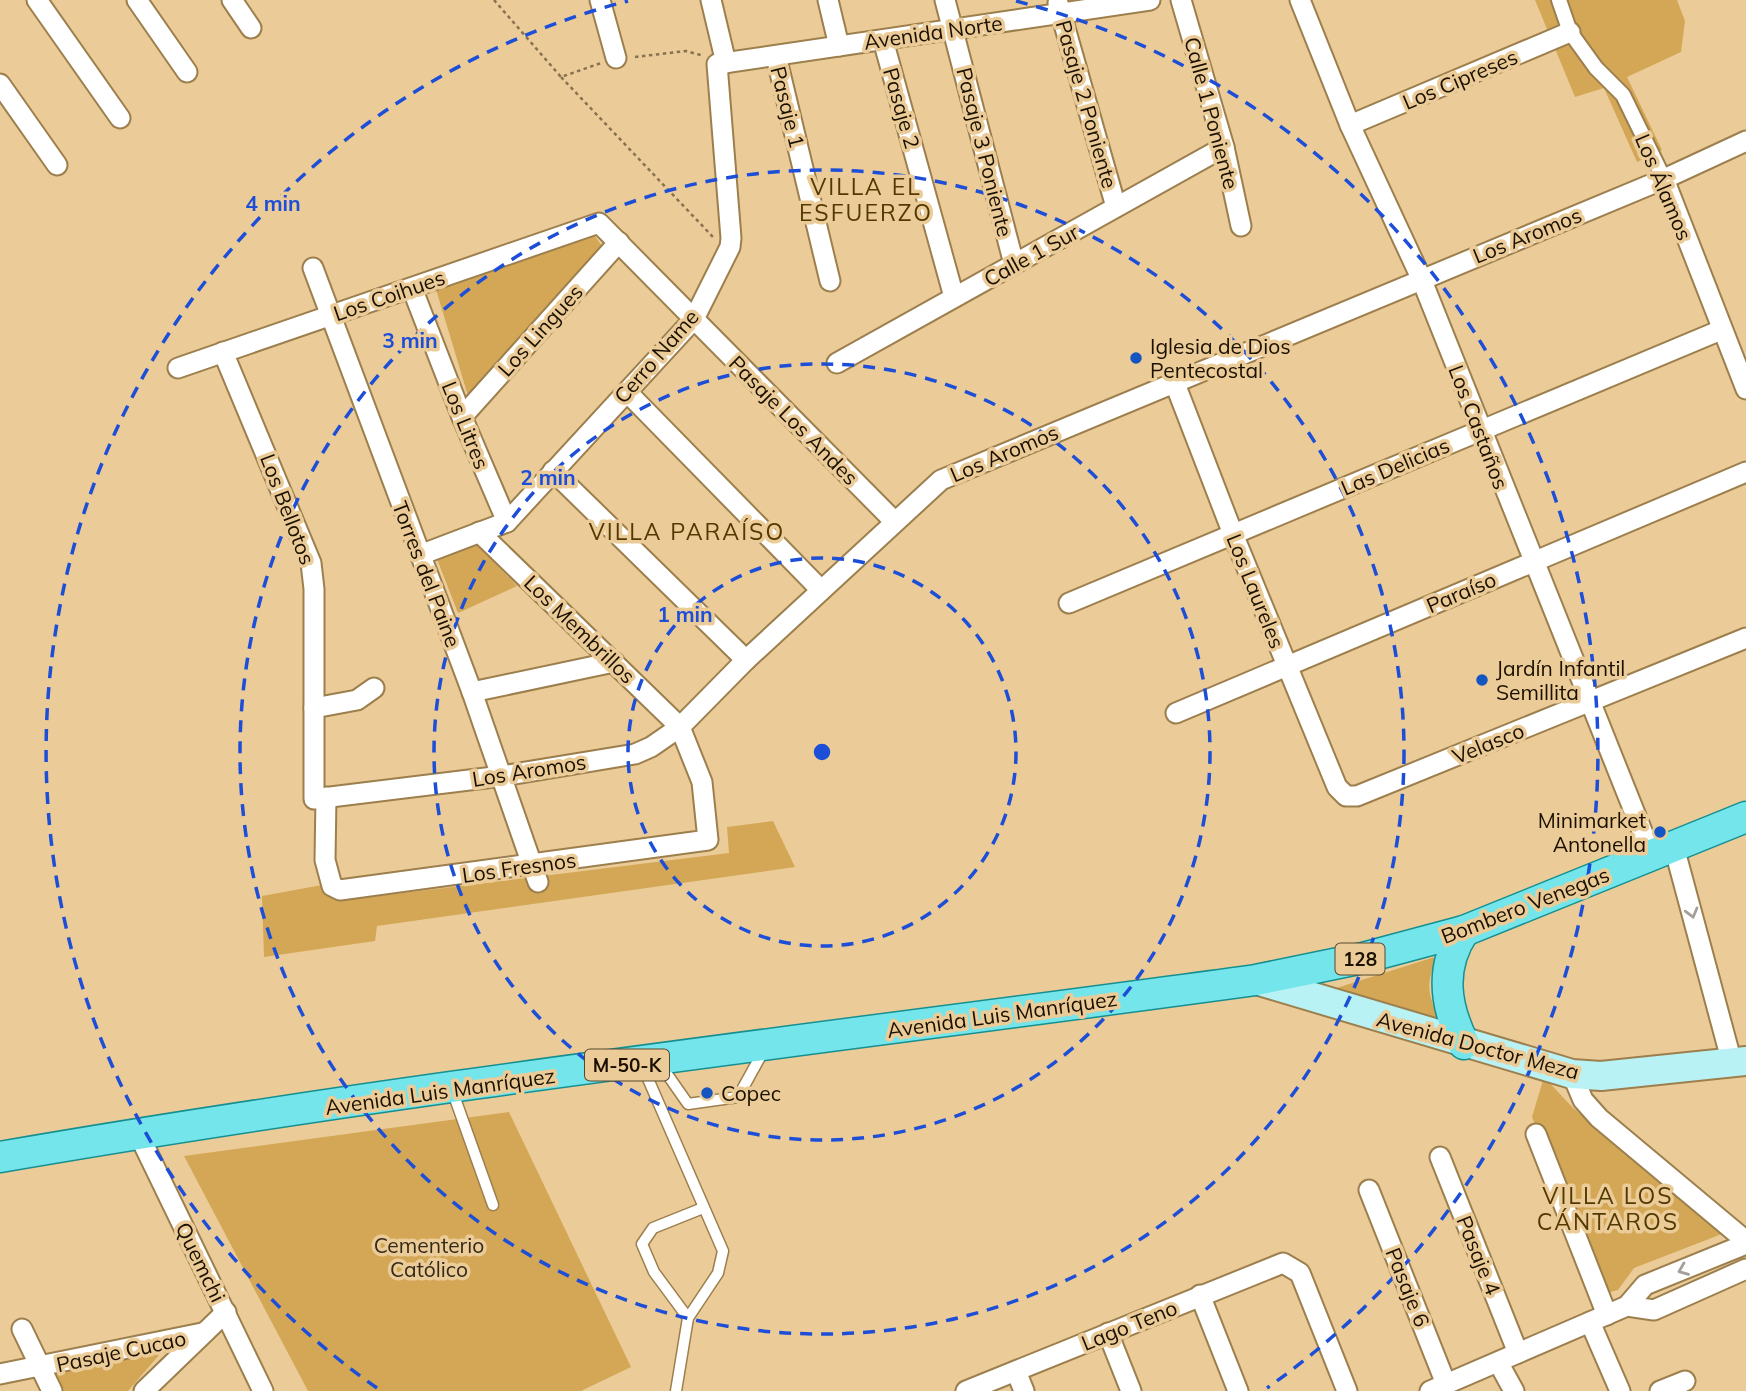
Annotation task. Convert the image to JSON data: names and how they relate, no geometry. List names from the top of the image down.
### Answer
{
  "streets": {
    "main road": [
      "Bombero Venegas",
      "128",
      "Avenida Luis Manríquez",
      "Avenida Doctor Meza",
      "M-50-K"
    ],
    "street": [
      "Avenida Norte",
      "Los Cipreses",
      "Pasaje 2 Poniente",
      "Pasaje 1",
      "Pasaje 2",
      "Calle 1 Poniente",
      "Pasaje 3 Poniente",
      "Los Álamos",
      "Los Aromos",
      "Calle 1 Sur",
      "Los Coihues",
      "Los Lingues",
      "Cerro Name",
      "Pasaje Los Andes",
      "Los Litres",
      "Los Castaños",
      "Las Delicias",
      "Los Bellotos",
      "Torres del Paine",
      "Los Laureles",
      "Paraíso",
      "Los Membrillos",
      "Velasco",
      "Los Fresnos",
      "Pasaje 4",
      "Quemchi",
      "Pasaje 6",
      "Lago Teno",
      "Pasaje Cucao"
    ]
  },
  "crossings": [
    ["Avenida Norte", "Pasaje 2 Poniente"],
    ["Avenida Norte", "Pasaje 1"],
    ["Avenida Norte", "Pasaje 2"],
    ["Avenida Norte", "Pasaje 3 Poniente"],
    ["Avenida Norte", "Cerro Name"],
    ["Los Cipreses", "Los Álamos"],
    ["Los Cipreses", "Los Castaños"],
    ["Pasaje 2 Poniente", "Calle 1 Sur"],
    ["Pasaje 2", "Calle 1 Sur"],
    ["Calle 1 Poniente", "Calle 1 Sur"],
    ["Pasaje 3 Poniente", "Calle 1 Sur"],
    ["Los Álamos", "Los Aromos"],
    ["Los Álamos", "Las Delicias"],
    ["Los Aromos", "Pasaje Los Andes"],
    ["Los Aromos", "Los Castaños"],
    ["Los Aromos", "Los Bellotos"],
    ["Los Aromos", "Torres del Paine"],
    ["Los Aromos", "Los Laureles"],
    ["Los Aromos", "Los Membrillos"],
    ["Los Aromos", "Los Fresnos"],
    ["Los Coihues", "Pasaje Los Andes"],
    ["Los Coihues", "Los Litres"],
    ["Los Coihues", "Los Bellotos"],
    ["Los Coihues", "Torres del Paine"],
    ["Los Lingues", "Pasaje Los Andes"],
    ["Los Lingues", "Los Litres"],
    ["Cerro Name", "Pasaje Los Andes"],
    ["Cerro Name", "Los Litres"],
    ["Cerro Name", "Torres del Paine"],
    ["Cerro Name", "Los Membrillos"],
    ["Los Castaños", "Las Delicias"],
    ["Los Castaños", "Paraíso"],
    ["Los Castaños", "Velasco"],
    ["Los Castaños", "Bombero Venegas"],
    ["Los Castaños", "Avenida Doctor Meza"],
    ["Las Delicias", "Los Laureles"],
    ["Los Bellotos", "Los Fresnos"],
    ["Torres del Paine", "Los Fresnos"],
    ["Los Laureles", "Paraíso"],
    ["Los Laureles", "Velasco"],
    ["Los Membrillos", "Los Fresnos"],
    ["Bombero Venegas", "Avenida Luis Manríquez"],
    ["Bombero Venegas", "Avenida Doctor Meza"],
    ["Avenida Luis Manríquez", "Avenida Doctor Meza"],
    ["Avenida Luis Manríquez", "Quemchi"]
  ],
  "districts": ["VILLA EL ESFUERZO", "VILLA PARAÍSO", "VILLA LOS CÁNTAROS"],
  "parks": ["Cementerio Católico"],
  "places": [
    "Iglesia de Dios Pentecostal",
    "Jardín Infantil Semillita",
    "Minimarket Antonella",
    "Copec"
  ],
  "rings": [
    "4 min",
    "3 min",
    "2 min",
    "1 min"
  ]
}
